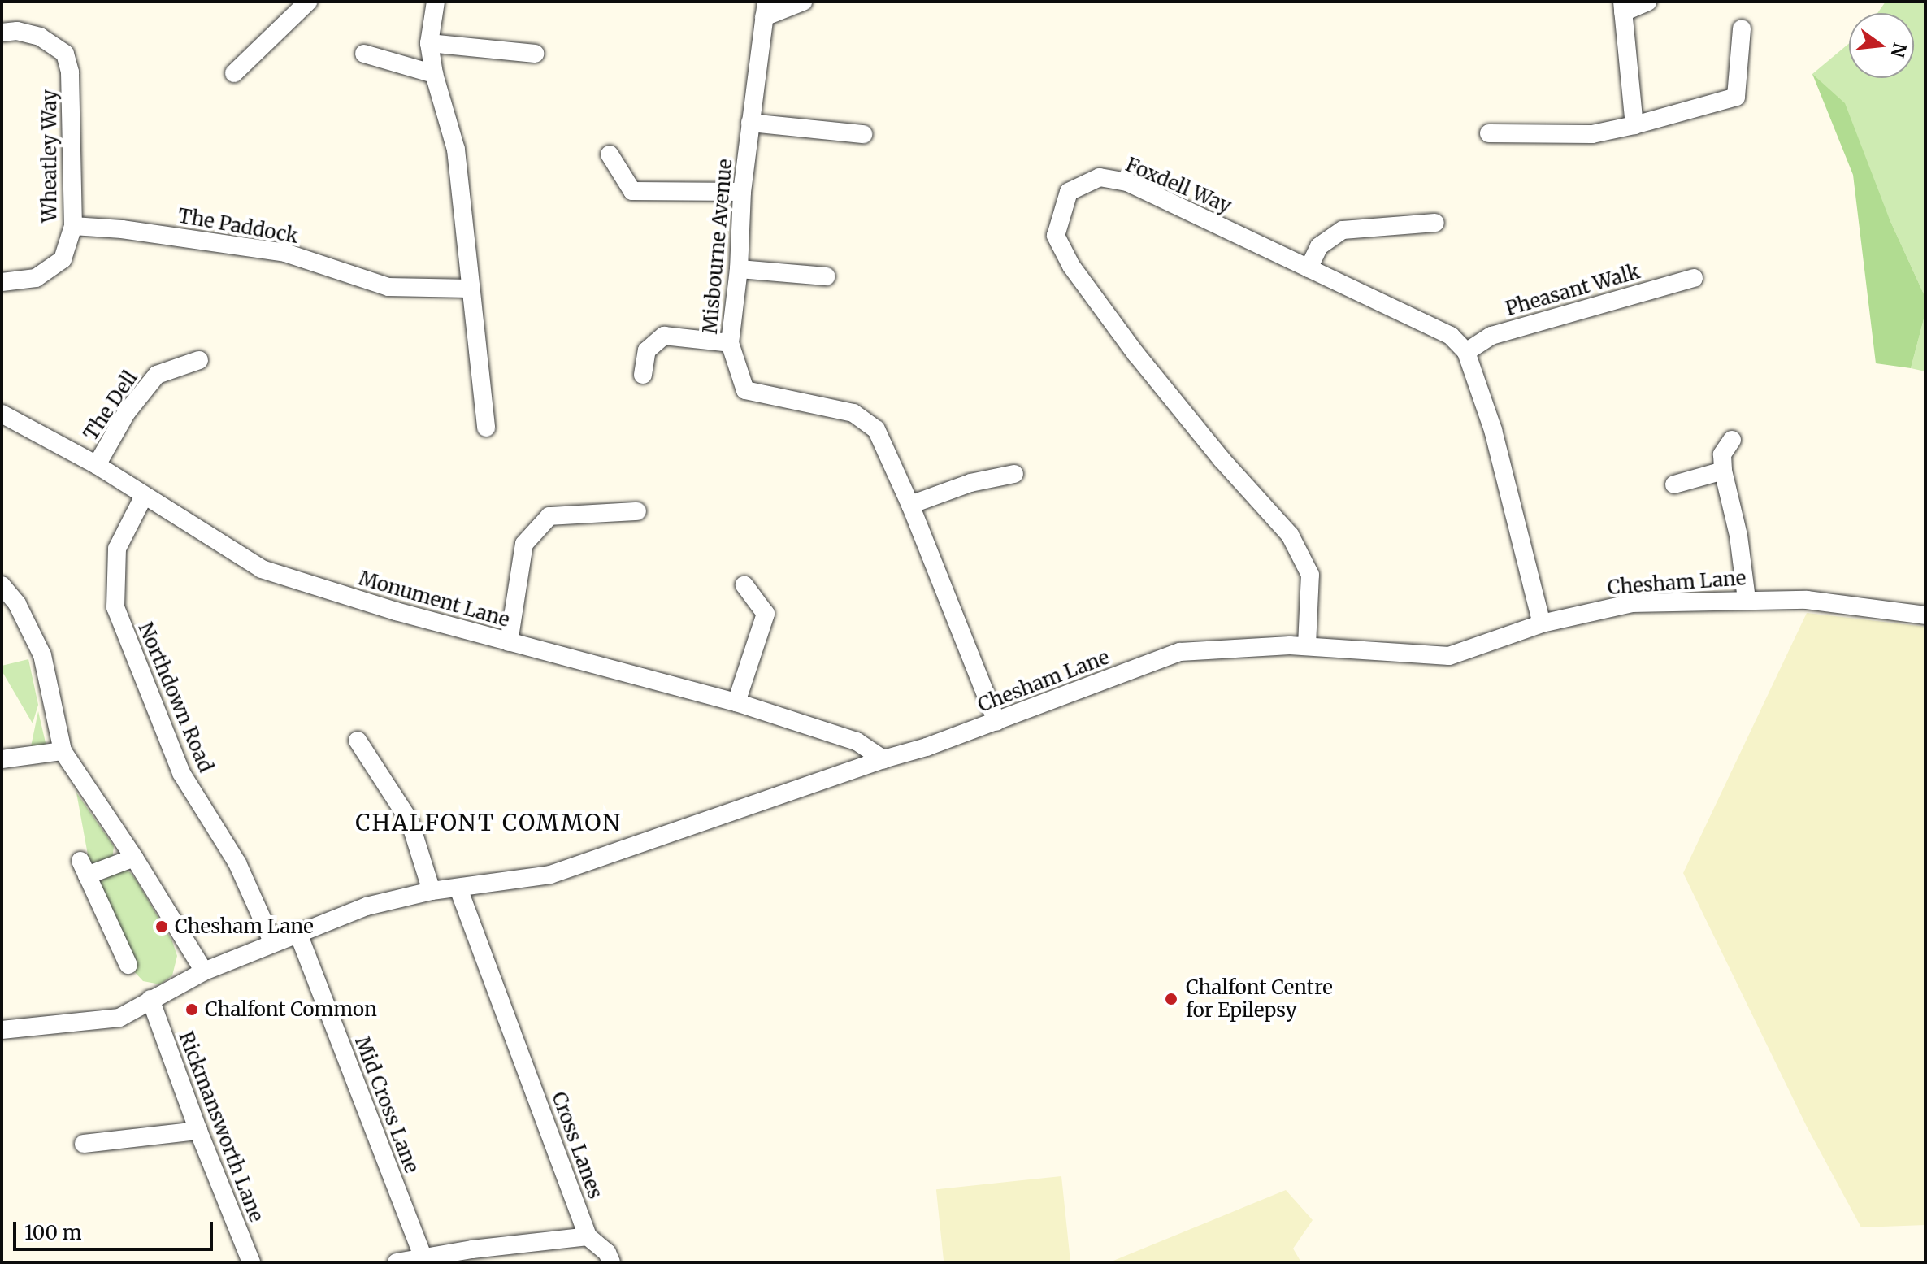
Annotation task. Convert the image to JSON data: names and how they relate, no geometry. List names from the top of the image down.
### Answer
{
  "streets": {
    "street": [
      "Wheatley Way",
      "Foxdell Way",
      "The Paddock",
      "Misbourne Avenue",
      "Pheasant Walk",
      "The Dell",
      "Chesham Lane",
      "Monument Lane",
      "Northdown Road",
      "Mid Cross Lane",
      "Rickmansworth Lane",
      "Cross Lanes"
    ]
  },
  "crossings": [
    ["Wheatley Way", "The Paddock"],
    ["Foxdell Way", "Pheasant Walk"],
    ["Foxdell Way", "Chesham Lane"],
    ["Misbourne Avenue", "Chesham Lane"],
    ["The Dell", "Monument Lane"],
    ["Chesham Lane", "Monument Lane"],
    ["Chesham Lane", "Northdown Road"],
    ["Chesham Lane", "Mid Cross Lane"],
    ["Chesham Lane", "Cross Lanes"],
    ["Monument Lane", "Northdown Road"]
  ],
  "districts": ["CHALFONT COMMON"],
  "places": ["Chesham Lane", "Chalfont Centre for Epilepsy", "Chalfont Common"],
  "scale_bar": "100 m",
  "north": "right"
}
